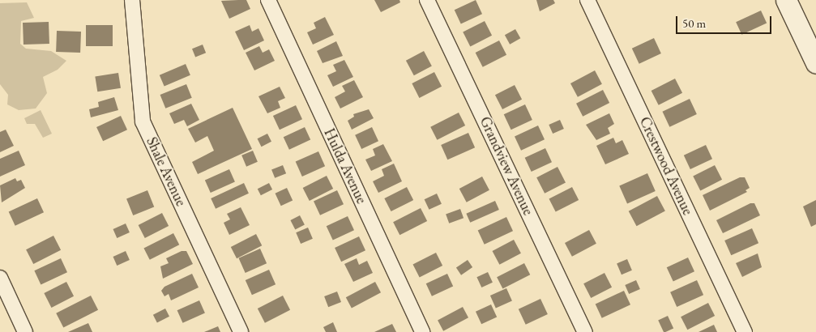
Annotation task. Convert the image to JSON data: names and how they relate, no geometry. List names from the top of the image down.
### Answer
{
  "streets": {
    "street": [
      "Hulda Avenue",
      "Grandview Avenue",
      "Crestwood Avenue",
      "Shale Avenue"
    ]
  },
  "scale_bar": "50 m"
}
